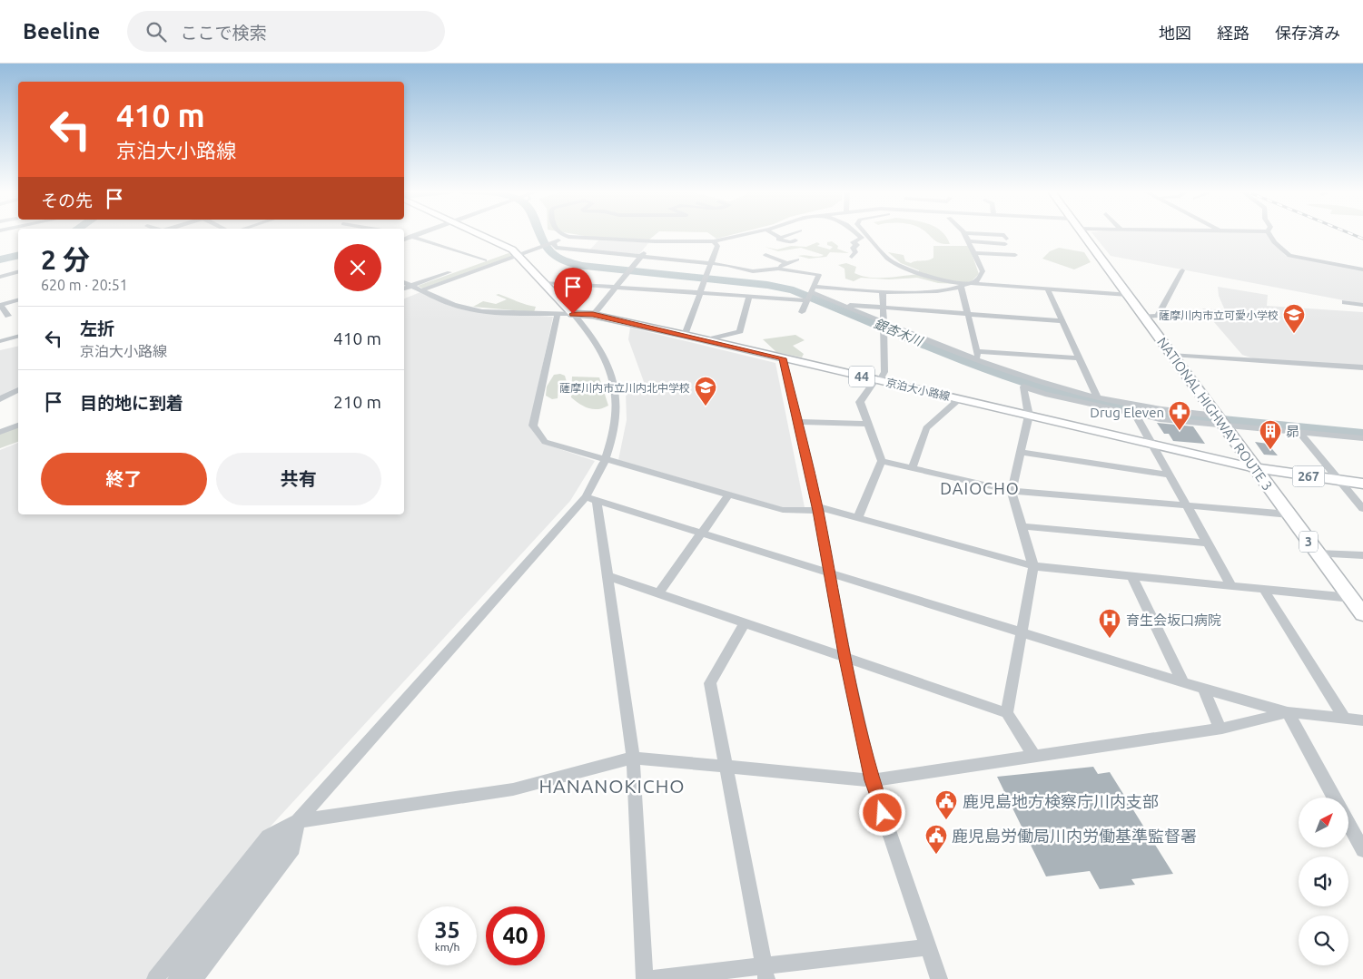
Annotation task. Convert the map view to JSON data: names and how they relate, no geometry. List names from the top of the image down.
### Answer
{
  "streets": {
    "highway": ["NATIONAL HIGHWAY ROUTE 3", "267", "3"],
    "main road": ["44", "京泊大小路線"]
  },
  "crossings": [
    ["京泊大小路線", "NATIONAL HIGHWAY ROUTE 3"],
    ["京泊大小路線", "267"],
    ["NATIONAL HIGHWAY ROUTE 3", "267"]
  ],
  "districts": ["DAIOCHO", "HANANOKICHO"],
  "water": ["銀杏木川"],
  "places": {
    "school or university": ["薩摩川内市立可愛小学校", "薩摩川内市立川内北中学校"],
    "pharmacy": ["Drug Eleven"],
    "building": ["昴"],
    "hospital": ["育生会坂口病院"],
    "public building": ["鹿児島地方検察庁川内支部", "鹿児島労働局川内労働基準監督署"]
  },
  "north": "top right",
  "page": {
    "header": "Beeline",
    "search": "ここで検索",
    "nav": ["地図", "経路", "保存済み"],
    "turn": ["410 m", "京泊大小路線"],
    "then": "その先",
    "heading": ["2 分", "620 m · 20:51"],
    "list": [
      {
        "name": "左折",
        "note": "京泊大小路線",
        "value": "410 m"
      },
      {
        "name": "目的地に到着",
        "value": "210 m"
      }
    ],
    "buttons": ["終了", "共有"],
    "speed": "35 km/h",
    "limit": "40"
  }
}
